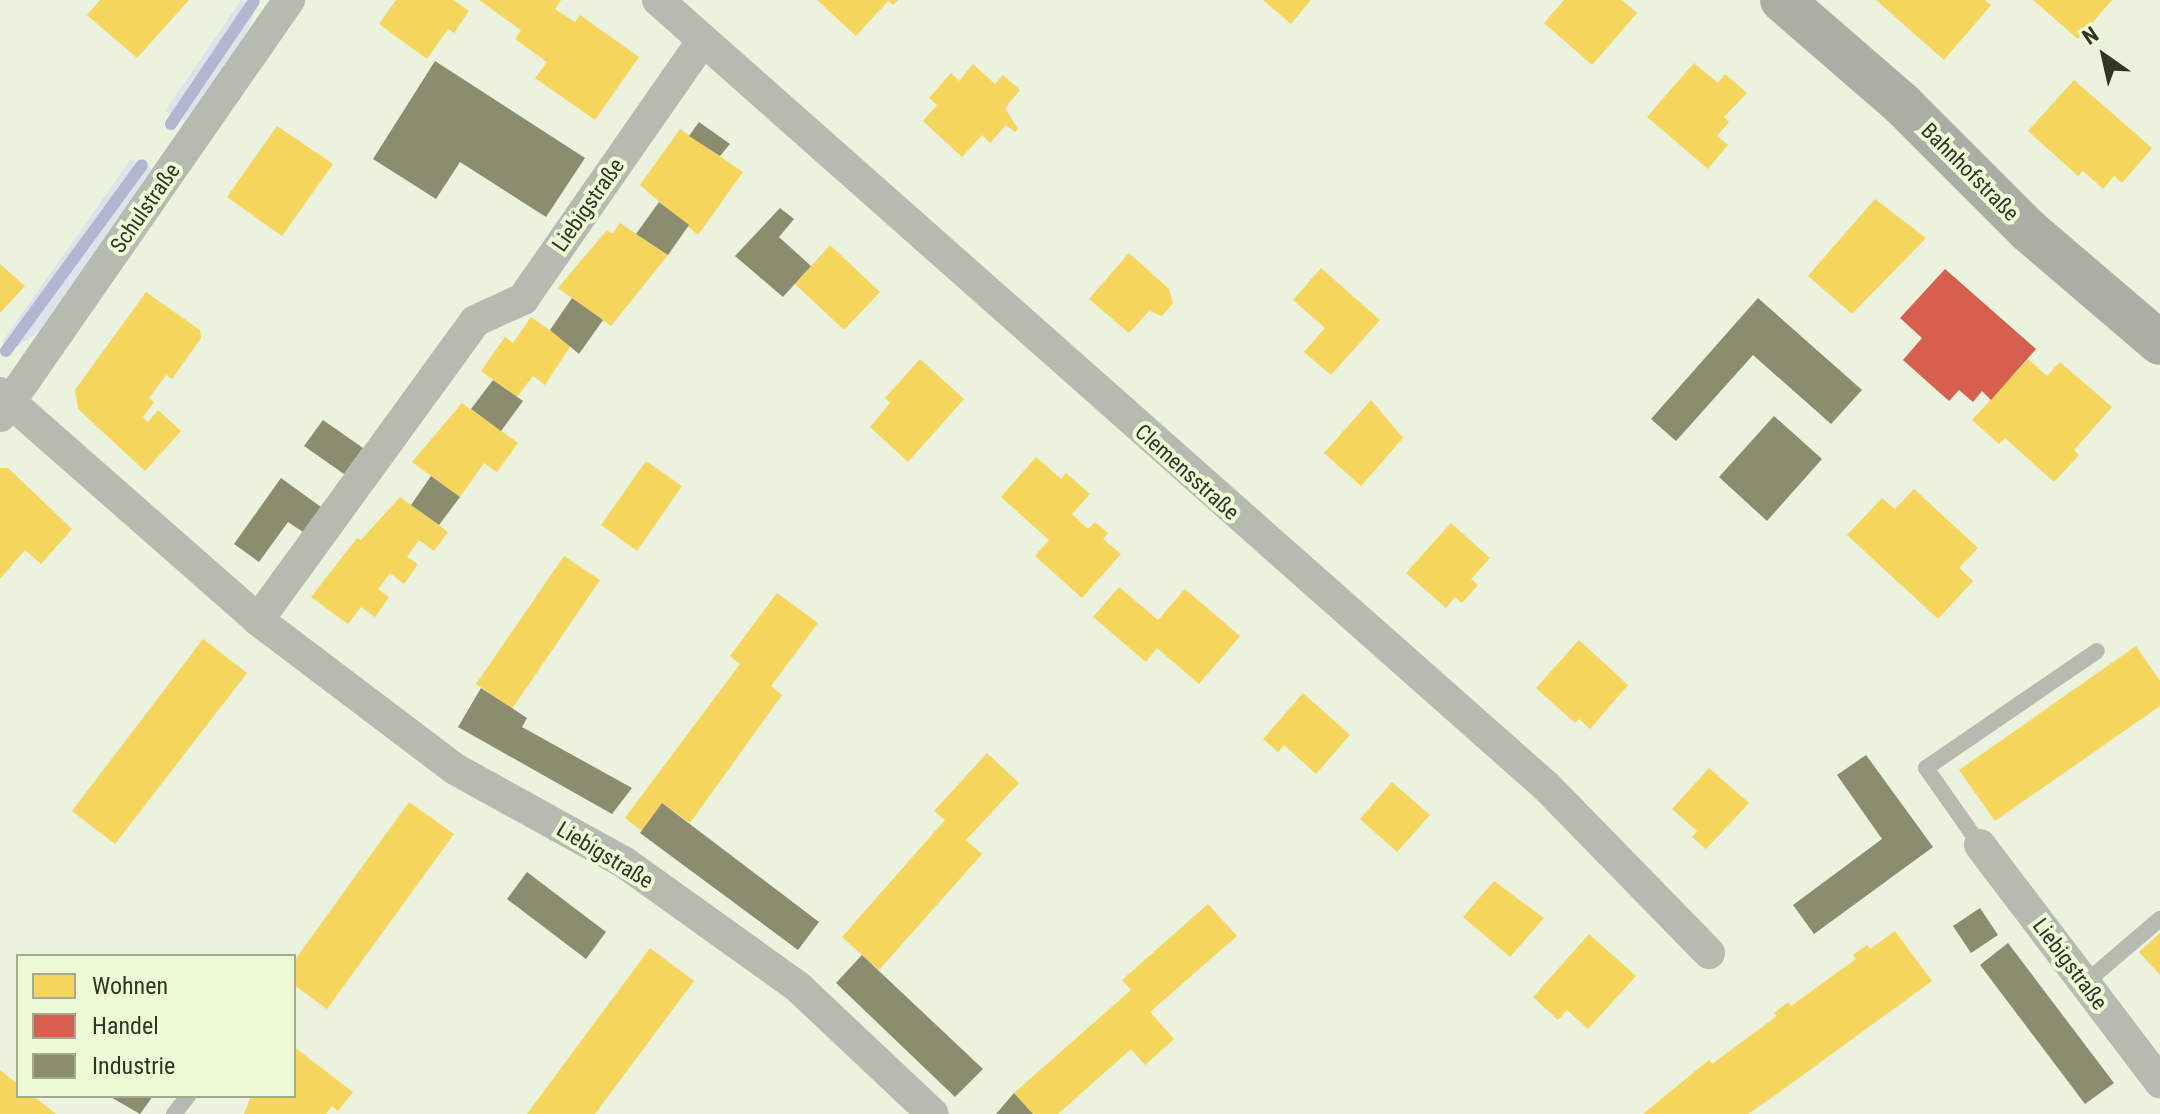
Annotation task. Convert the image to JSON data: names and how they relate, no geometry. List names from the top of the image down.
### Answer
{
  "streets": {
    "main road": ["Bahnhofstraße"],
    "street": ["Liebigstraße", "Schulstraße", "Clemensstraße"]
  },
  "crossings": [
    ["Liebigstraße", "Schulstraße"],
    ["Liebigstraße", "Clemensstraße"]
  ],
  "legend": ["Wohnen", "Handel", "Industrie"],
  "north": "top left"
}
